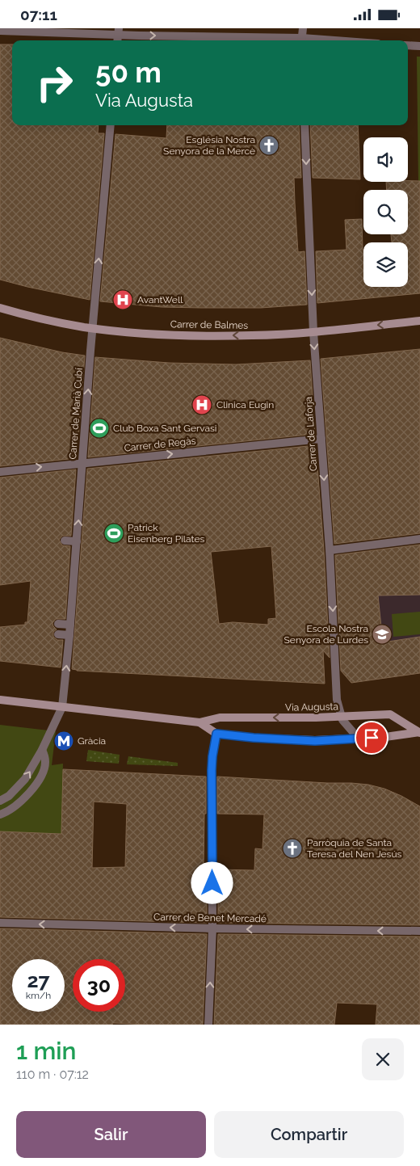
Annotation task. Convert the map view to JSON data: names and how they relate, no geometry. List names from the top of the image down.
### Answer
{
  "streets": {
    "main road": ["Carrer de Balmes", "Via Augusta"],
    "street": [
      "Carrer de Marià Cubí",
      "Carrer de Laforja",
      "Carrer de Regàs",
      "Carrer de Benet Mercadé"
    ]
  },
  "crossings": [
    ["Carrer de Balmes", "Carrer de Marià Cubí"],
    ["Carrer de Balmes", "Carrer de Laforja"],
    ["Carrer de Marià Cubí", "Carrer de Regàs"],
    ["Carrer de Marià Cubí", "Via Augusta"],
    ["Carrer de Laforja", "Carrer de Regàs"],
    ["Carrer de Laforja", "Via Augusta"]
  ],
  "one_way": [
    "Carrer de Balmes",
    "Carrer de Marià Cubí",
    "Carrer de Laforja",
    "Carrer de Regàs",
    "Carrer de Benet Mercadé"
  ],
  "places": {
    "church": ["Església Nostra Senyora de la Mercè", "Parròquia de Santa Teresa del Nen Jesús"],
    "hospital": ["AvantWell", "Clinica Eugin"],
    "sports": ["Club Boxa Sant Gervasi", "Patrick Eisenberg Pilates"],
    "school or university": ["Escola Nostra Senyora de Lurdes"],
    "metro station": ["Gràcia"]
  },
  "page": {
    "status": "07:11",
    "turn": ["50 m", "Via Augusta"],
    "speed": "27 km/h",
    "limit": "30",
    "heading": ["1 min", "110 m · 07:12"],
    "buttons": ["Salir", "Compartir"]
  }
}
